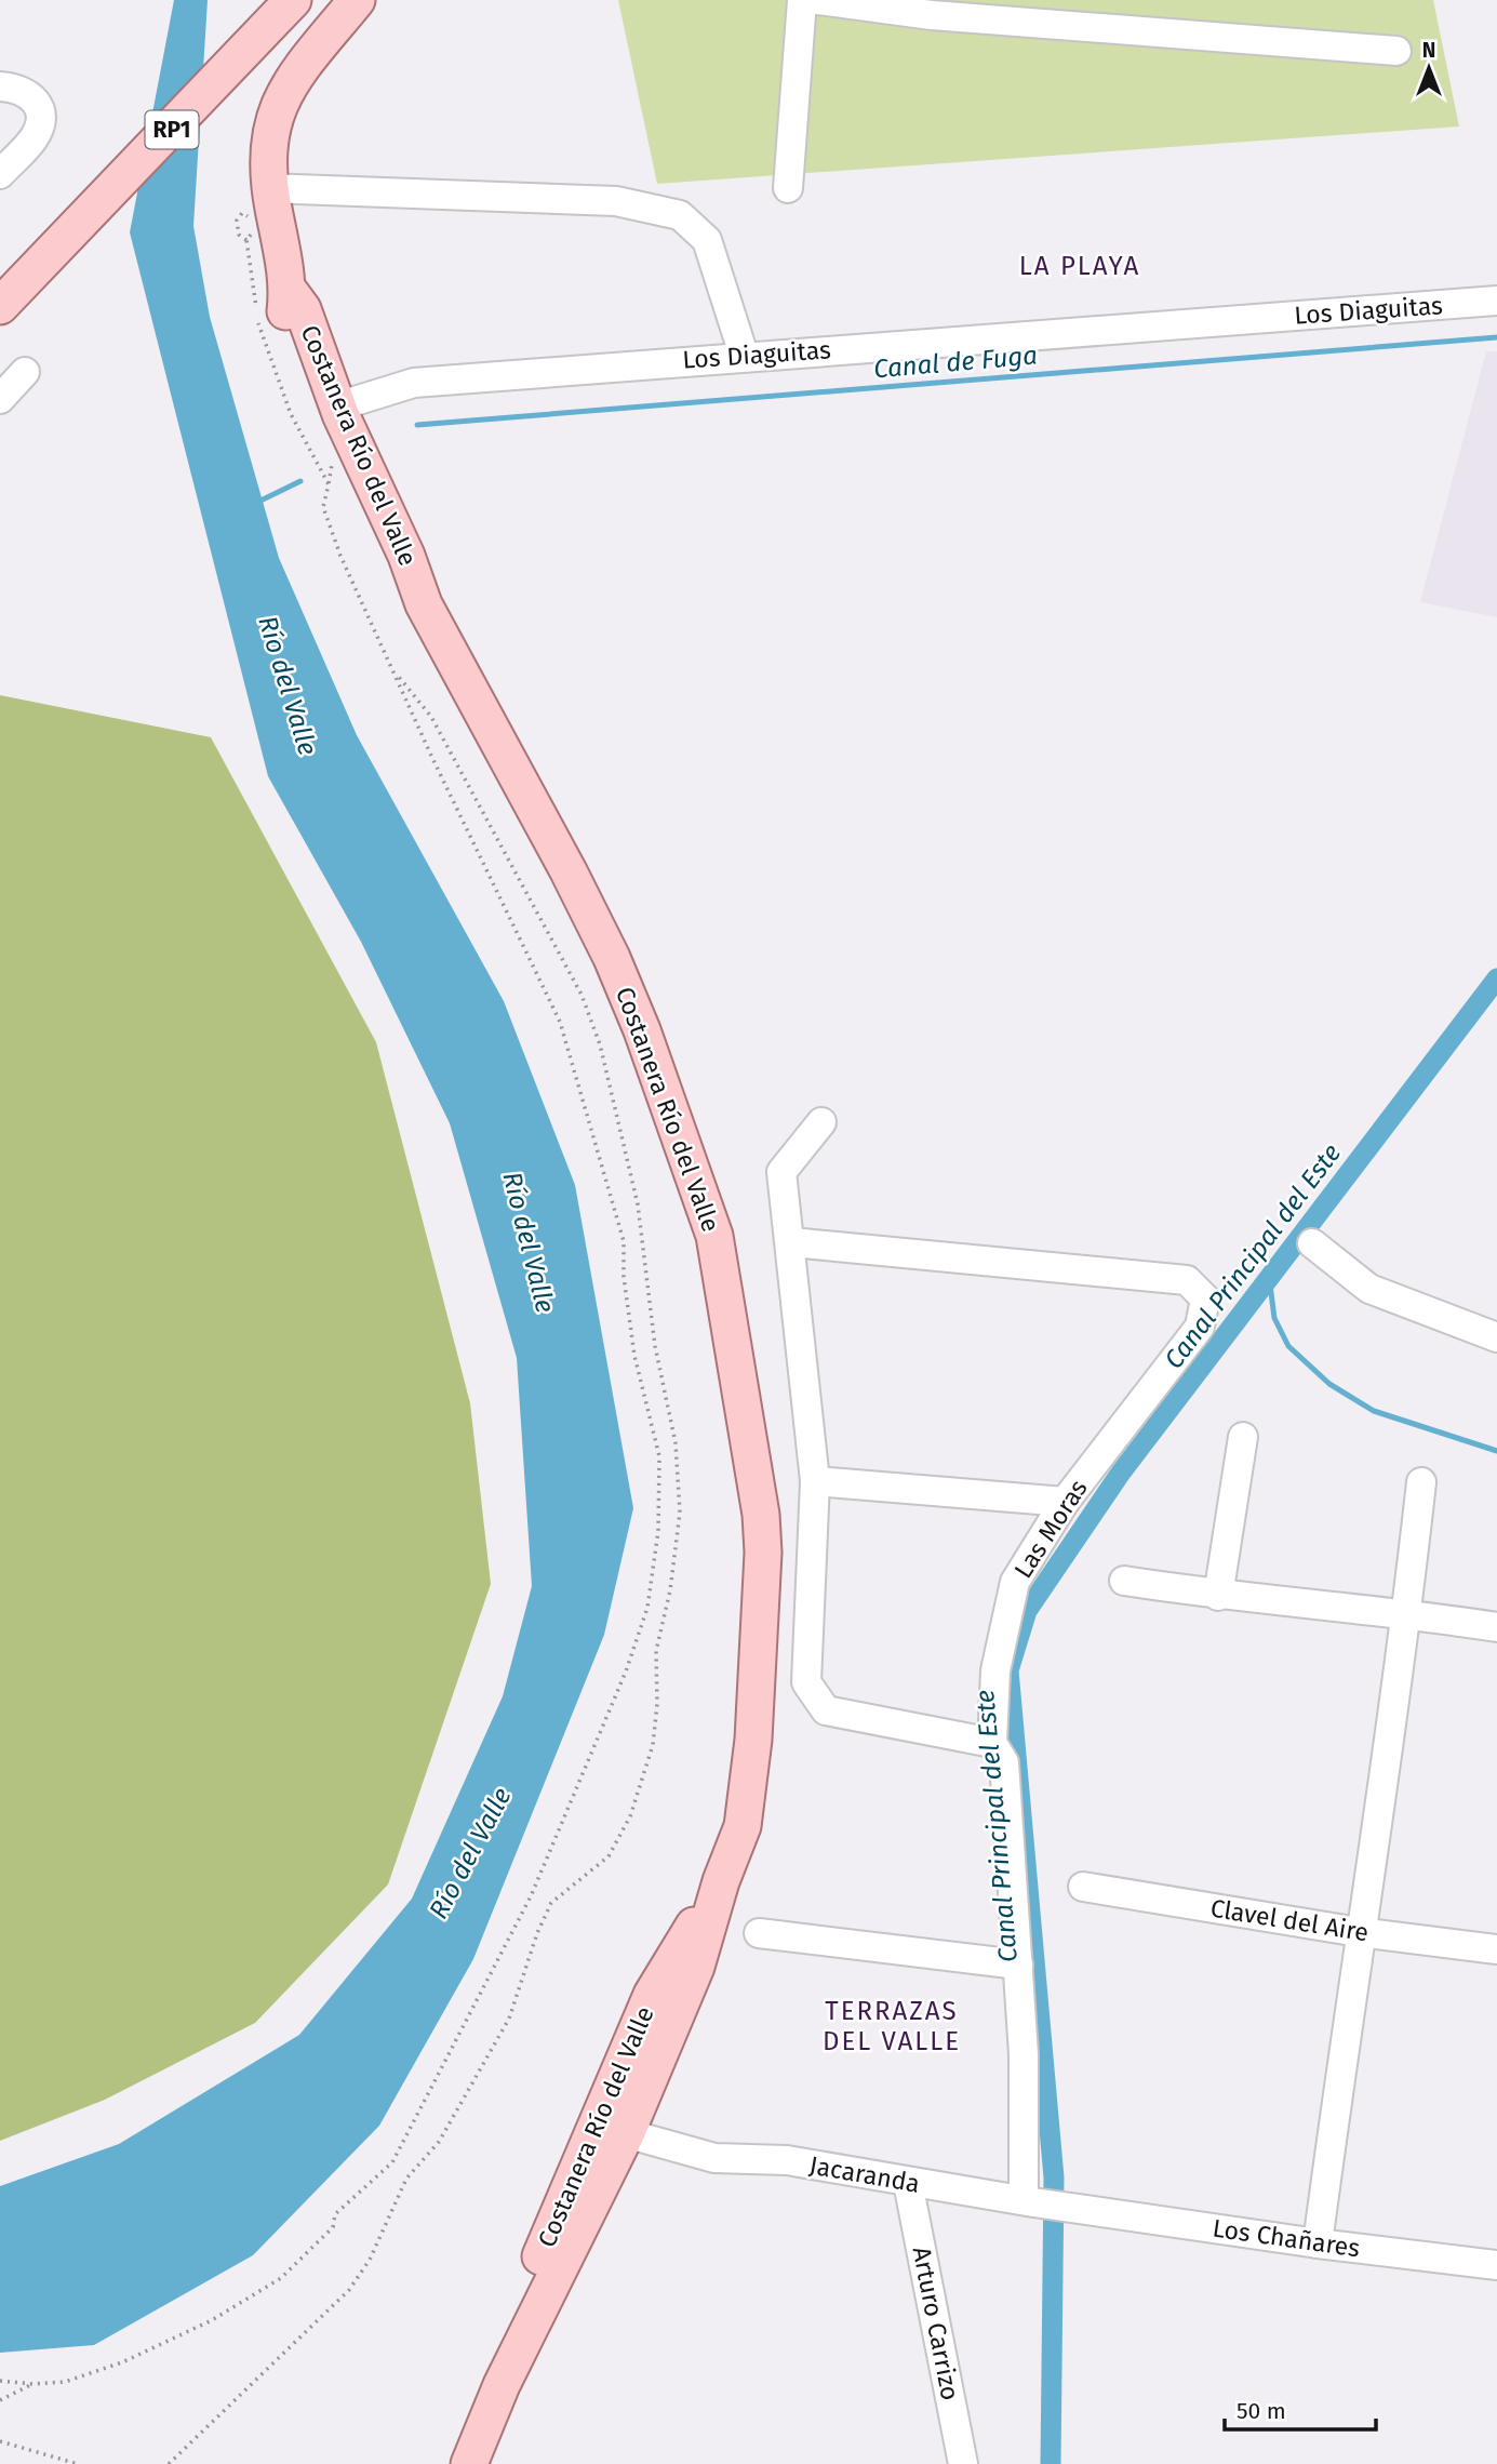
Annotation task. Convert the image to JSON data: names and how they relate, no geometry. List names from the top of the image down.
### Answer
{
  "streets": {
    "main road": ["RP1", "Costanera Río del Valle"],
    "street": [
      "Los Diaguitas",
      "Las Moras",
      "Clavel del Aire",
      "Jacaranda",
      "Los Chañares",
      "Arturo Carrizo"
    ]
  },
  "crossings": [
    ["Los Diaguitas", "Costanera Río del Valle"],
    ["Costanera Río del Valle", "Jacaranda"],
    ["Las Moras", "Jacaranda"],
    ["Jacaranda", "Los Chañares"],
    ["Jacaranda", "Arturo Carrizo"]
  ],
  "districts": ["LA PLAYA", "TERRAZAS DEL VALLE"],
  "water": ["Canal de Fuga", "Río del Valle", "Canal Principal del Este"],
  "scale_bar": "50 m",
  "north": "top"
}
